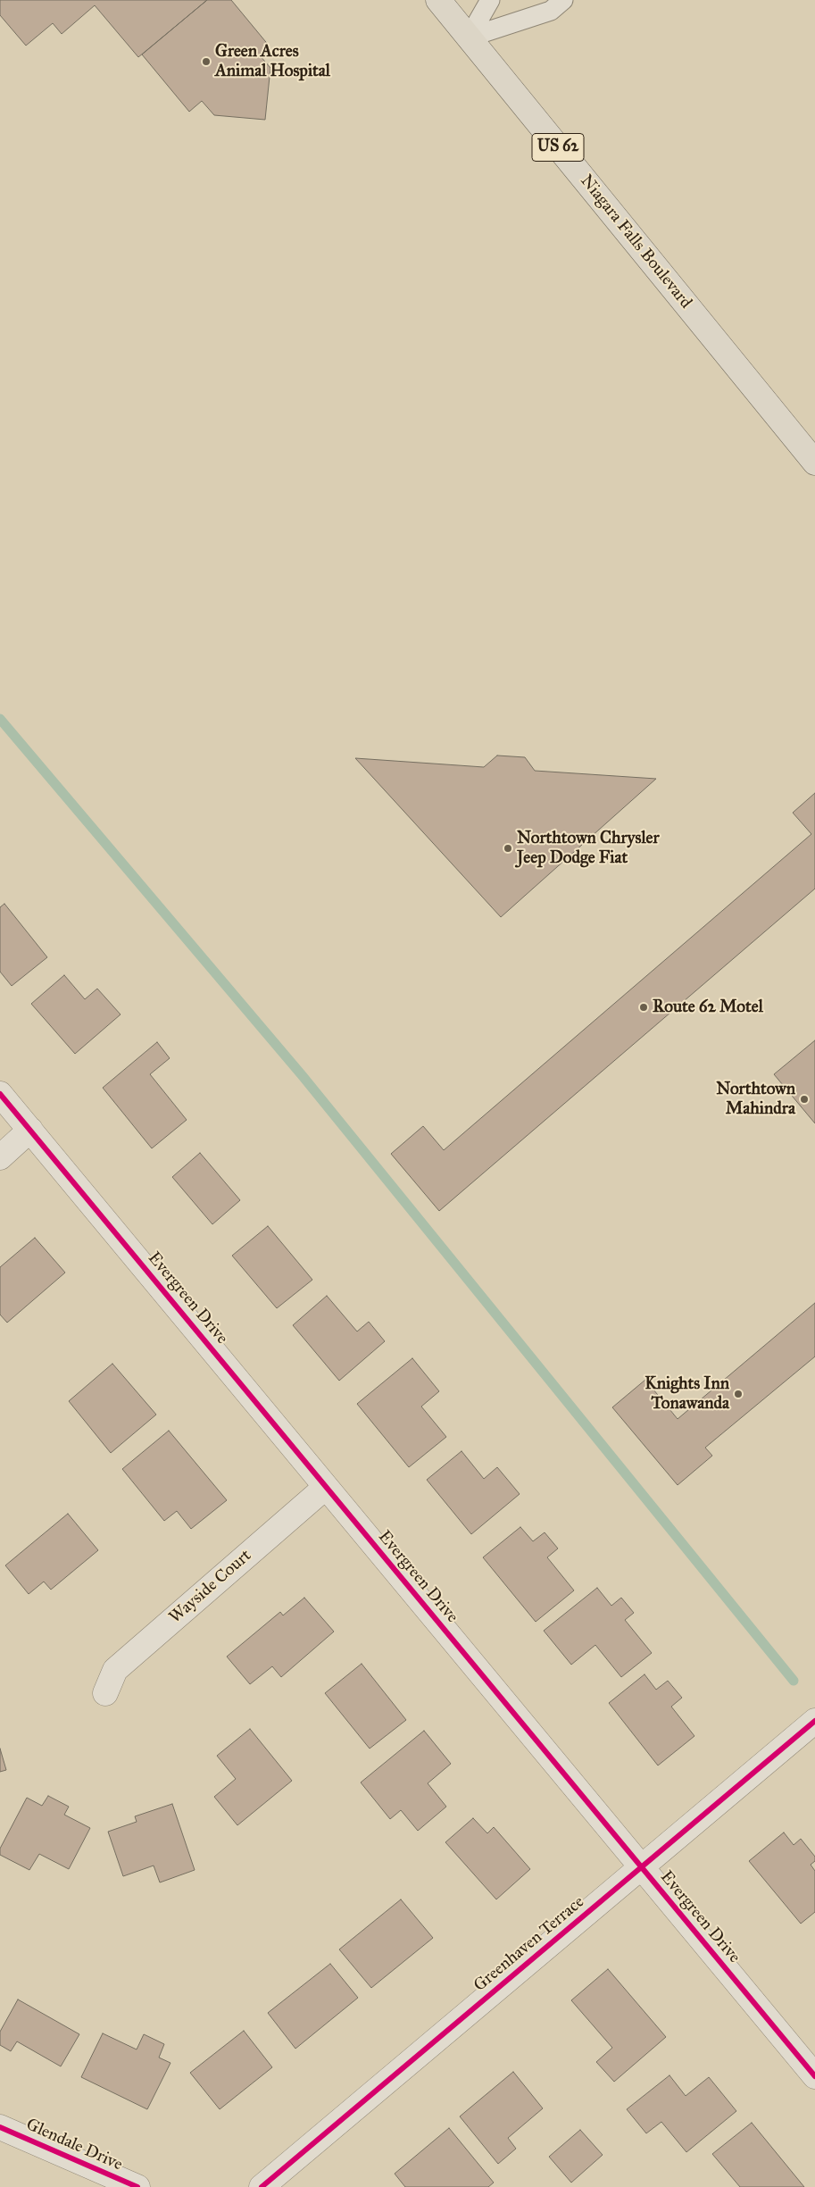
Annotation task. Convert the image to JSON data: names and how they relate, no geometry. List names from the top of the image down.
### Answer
{
  "streets": {
    "main road": ["US 62", "Niagara Falls Boulevard"],
    "street": [
      "Evergreen Drive",
      "Wayside Court",
      "Greenhaven Terrace",
      "Glendale Drive"
    ]
  },
  "crossings": [
    ["Evergreen Drive", "Wayside Court"],
    ["Evergreen Drive", "Greenhaven Terrace"]
  ],
  "places": [
    "Green Acres Animal Hospital",
    "Northtown Chrysler Jeep Dodge Fiat",
    "Route 62 Motel",
    "Northtown Mahindra",
    "Knights Inn Tonawanda"
  ]
}
